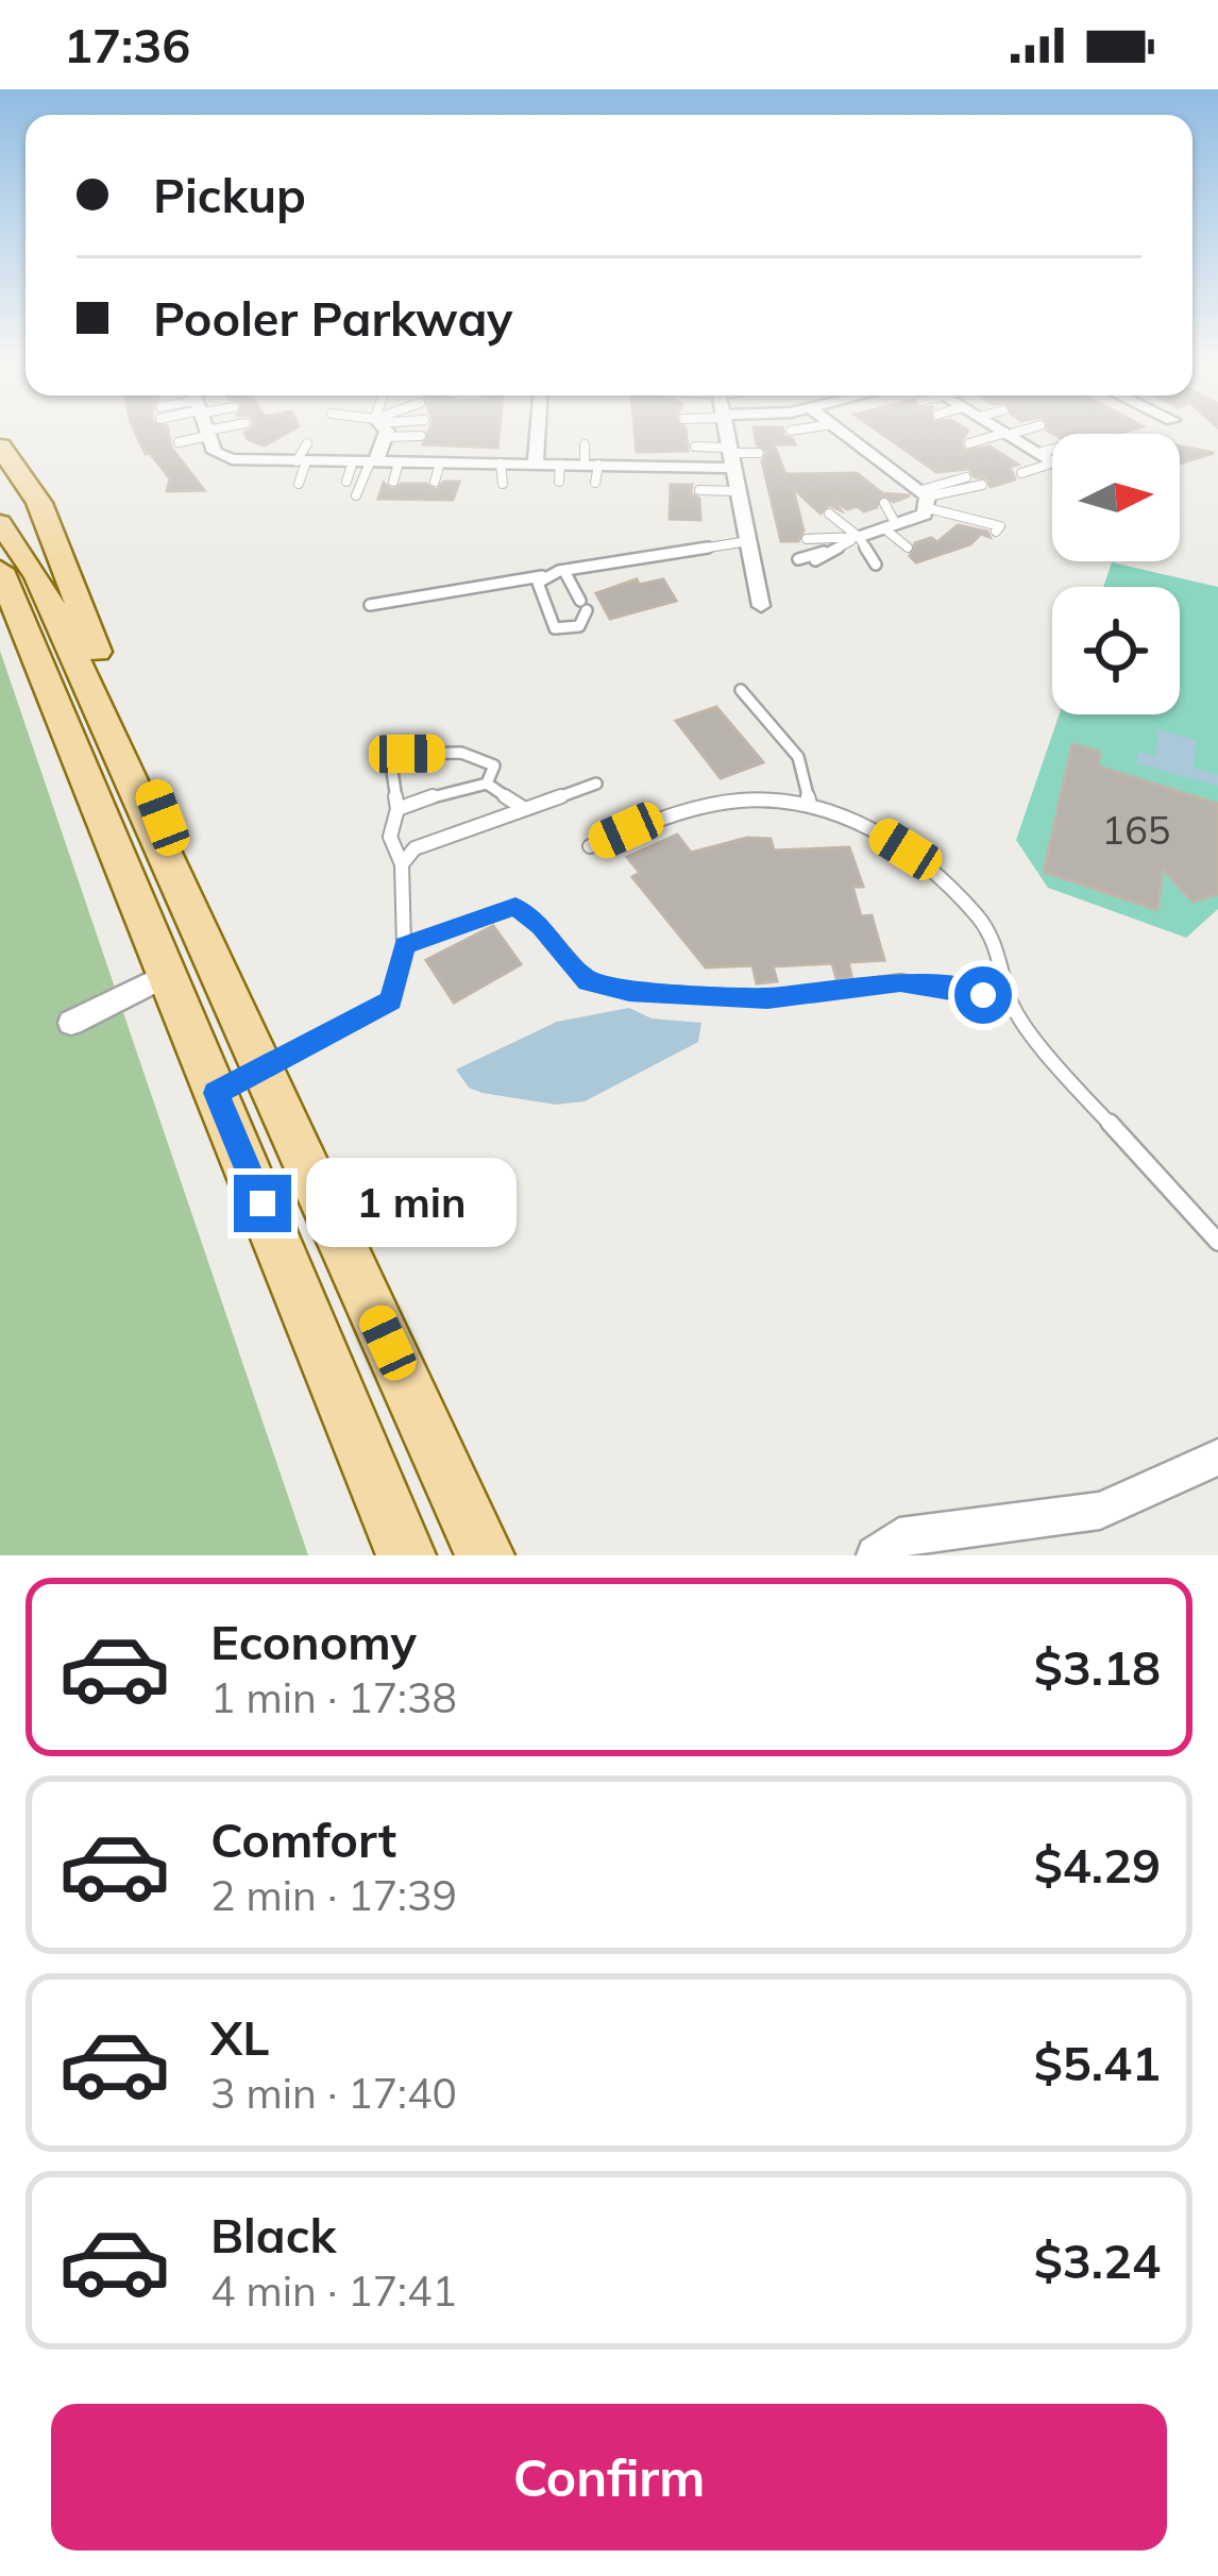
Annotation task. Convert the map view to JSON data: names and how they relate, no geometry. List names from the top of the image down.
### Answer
{
  "house_numbers": ["165"],
  "north": "right",
  "page": {
    "status": "17:36",
    "banner": ["Pickup", "Pooler Parkway"],
    "bubble": "1 min",
    "list": [
      {
        "name": "Economy",
        "note": "1 min · 17:38",
        "value": "$3.18"
      },
      {
        "name": "Comfort",
        "note": "2 min · 17:39",
        "value": "$4.29"
      },
      {
        "name": "XL",
        "note": "3 min · 17:40",
        "value": "$5.41"
      },
      {
        "name": "Black",
        "note": "4 min · 17:41",
        "value": "$3.24"
      }
    ],
    "buttons": "Confirm"
  }
}
